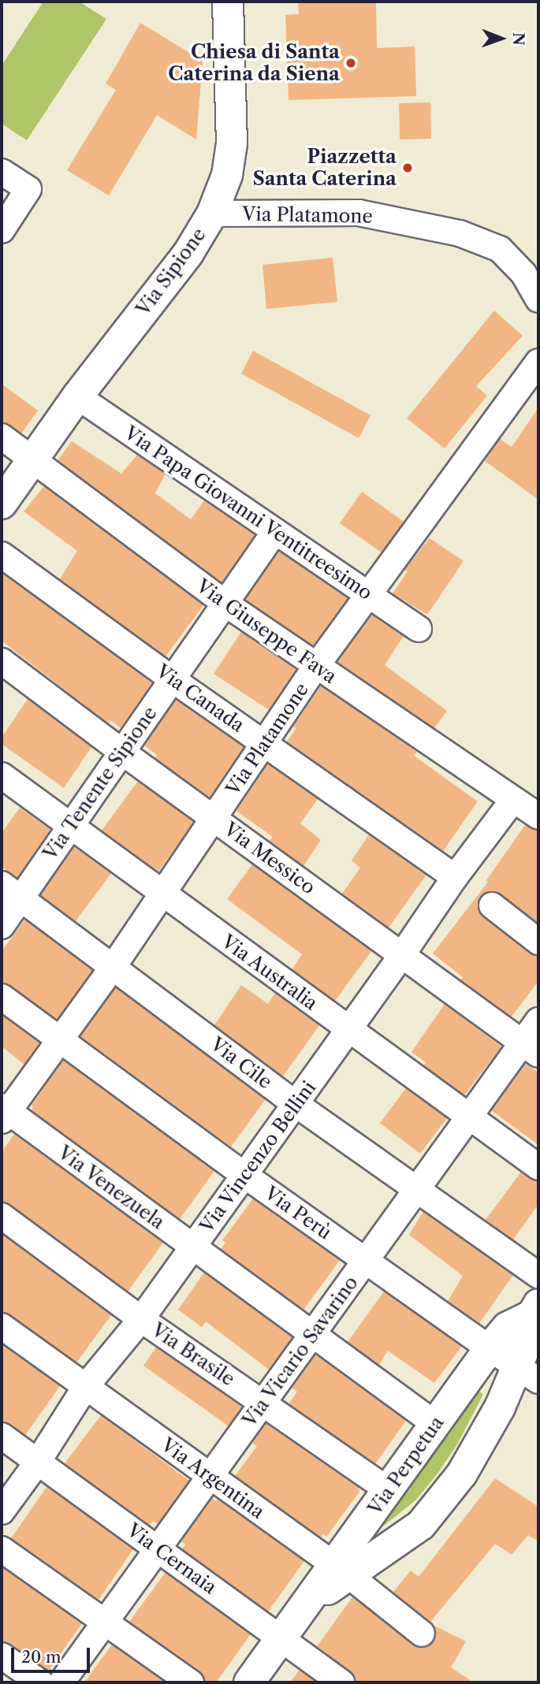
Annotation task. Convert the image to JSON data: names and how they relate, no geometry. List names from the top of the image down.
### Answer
{
  "streets": {
    "street": [
      "Via Platamone",
      "Via Sipione",
      "Via Papa Giovanni Ventitreesimo",
      "Via Giuseppe Fava",
      "Via Canada",
      "Via Tenente Sipione",
      "Via Messico",
      "Via Australia",
      "Via Cile",
      "Via Vincenzo Bellini",
      "Via Venezuela",
      "Via Perù",
      "Via Vicario Savarino",
      "Via Brasile",
      "Via Perpetua",
      "Via Argentina",
      "Via Cernaia"
    ]
  },
  "crossings": [
    ["Via Platamone", "Via Sipione"],
    ["Via Platamone", "Via Papa Giovanni Ventitreesimo"],
    ["Via Platamone", "Via Giuseppe Fava"],
    ["Via Platamone", "Via Canada"],
    ["Via Platamone", "Via Messico"],
    ["Via Platamone", "Via Australia"],
    ["Via Platamone", "Via Cile"],
    ["Via Platamone", "Via Venezuela"],
    ["Via Platamone", "Via Perù"],
    ["Via Sipione", "Via Papa Giovanni Ventitreesimo"],
    ["Via Sipione", "Via Giuseppe Fava"],
    ["Via Papa Giovanni Ventitreesimo", "Via Tenente Sipione"],
    ["Via Giuseppe Fava", "Via Tenente Sipione"],
    ["Via Giuseppe Fava", "Via Vincenzo Bellini"],
    ["Via Canada", "Via Tenente Sipione"],
    ["Via Canada", "Via Vincenzo Bellini"],
    ["Via Tenente Sipione", "Via Messico"],
    ["Via Tenente Sipione", "Via Australia"],
    ["Via Tenente Sipione", "Via Cile"],
    ["Via Messico", "Via Vincenzo Bellini"],
    ["Via Messico", "Via Vicario Savarino"],
    ["Via Australia", "Via Vincenzo Bellini"],
    ["Via Australia", "Via Vicario Savarino"],
    ["Via Cile", "Via Vincenzo Bellini"],
    ["Via Cile", "Via Vicario Savarino"],
    ["Via Vincenzo Bellini", "Via Venezuela"],
    ["Via Vincenzo Bellini", "Via Perù"],
    ["Via Vincenzo Bellini", "Via Brasile"],
    ["Via Vincenzo Bellini", "Via Argentina"],
    ["Via Vincenzo Bellini", "Via Cernaia"],
    ["Via Venezuela", "Via Vicario Savarino"],
    ["Via Venezuela", "Via Perpetua"],
    ["Via Perù", "Via Vicario Savarino"],
    ["Via Perù", "Via Perpetua"],
    ["Via Vicario Savarino", "Via Brasile"],
    ["Via Vicario Savarino", "Via Argentina"],
    ["Via Vicario Savarino", "Via Cernaia"],
    ["Via Brasile", "Via Perpetua"],
    ["Via Perpetua", "Via Argentina"]
  ],
  "places": ["Chiesa di Santa Caterina da Siena", "Piazzetta Santa Caterina"],
  "scale_bar": "20 m",
  "north": "right"
}
